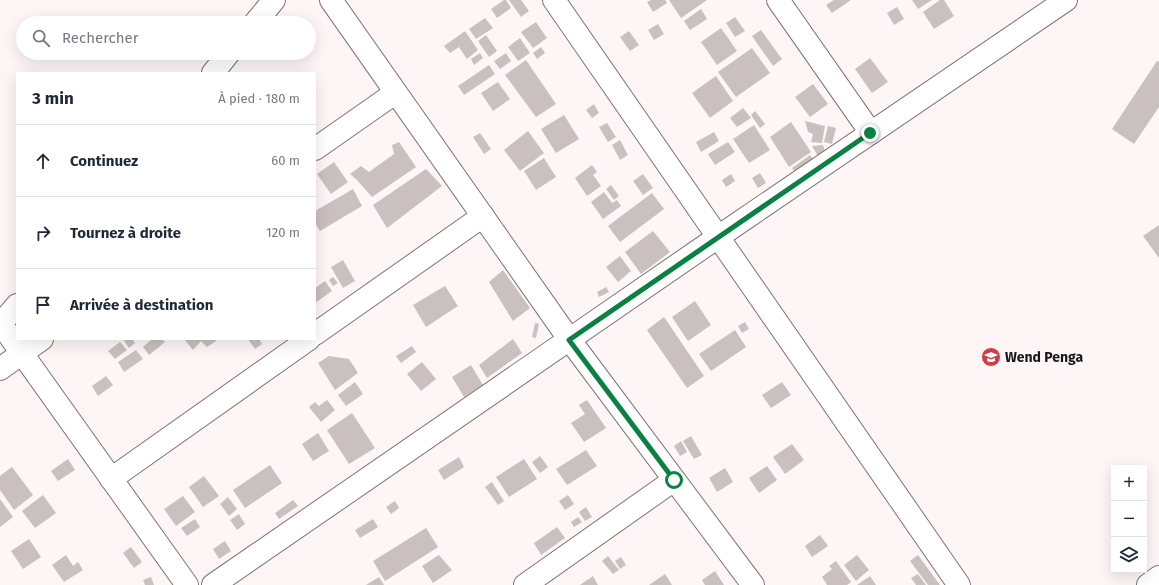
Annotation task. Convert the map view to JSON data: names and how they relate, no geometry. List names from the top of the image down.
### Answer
{
  "places": {
    "school or university": ["Wend Penga"]
  },
  "page": {
    "search": "Rechercher",
    "heading": ["3 min", "À pied · 180 m"],
    "list": [
      ["Continuez", "60 m"],
      ["Tournez à droite", "120 m"],
      "Arrivée à destination"
    ],
    "map_buttons": ["+", "−"]
  }
}
